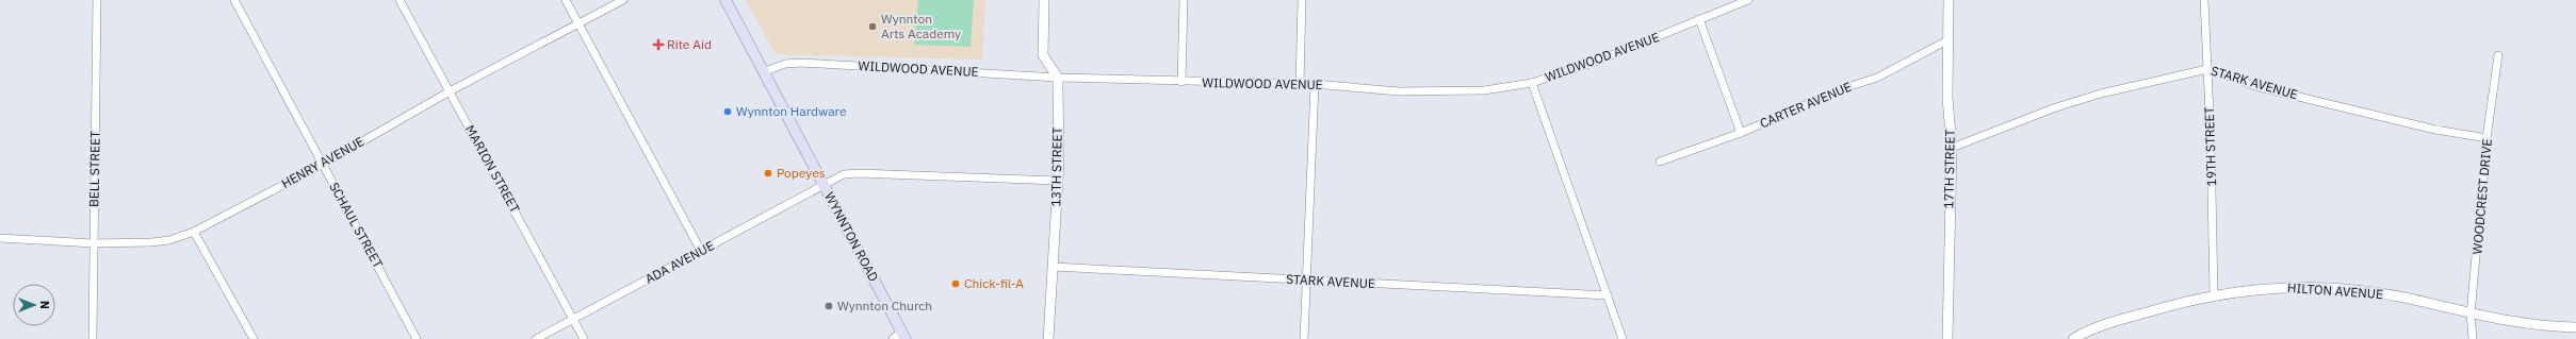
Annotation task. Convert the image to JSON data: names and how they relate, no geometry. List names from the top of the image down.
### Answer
{
  "streets": {
    "main road": ["WYNNTON ROAD"],
    "street": [
      "WILDWOOD AVENUE",
      "STARK AVENUE",
      "CARTER AVENUE",
      "19TH STREET",
      "HENRY AVENUE",
      "13TH STREET",
      "BELL STREET",
      "MARION STREET",
      "17TH STREET",
      "WOODCREST DRIVE",
      "SCHAUL STREET",
      "ADA AVENUE",
      "HILTON AVENUE"
    ]
  },
  "crossings": [
    ["WILDWOOD AVENUE", "13TH STREET"],
    ["WILDWOOD AVENUE", "WYNNTON ROAD"],
    ["STARK AVENUE", "19TH STREET"],
    ["STARK AVENUE", "13TH STREET"],
    ["STARK AVENUE", "17TH STREET"],
    ["STARK AVENUE", "WOODCREST DRIVE"],
    ["CARTER AVENUE", "17TH STREET"],
    ["19TH STREET", "HILTON AVENUE"],
    ["HENRY AVENUE", "BELL STREET"],
    ["HENRY AVENUE", "MARION STREET"],
    ["HENRY AVENUE", "SCHAUL STREET"],
    ["MARION STREET", "ADA AVENUE"],
    ["WOODCREST DRIVE", "HILTON AVENUE"],
    ["WYNNTON ROAD", "ADA AVENUE"]
  ],
  "places": {
    "other": [
      "Wynnton Arts Academy",
      "Wynnton Hardware",
      "Popeyes",
      "Chick-fil-A",
      "Wynnton Church"
    ],
    "health": ["Rite Aid"]
  },
  "north": "right"
}
